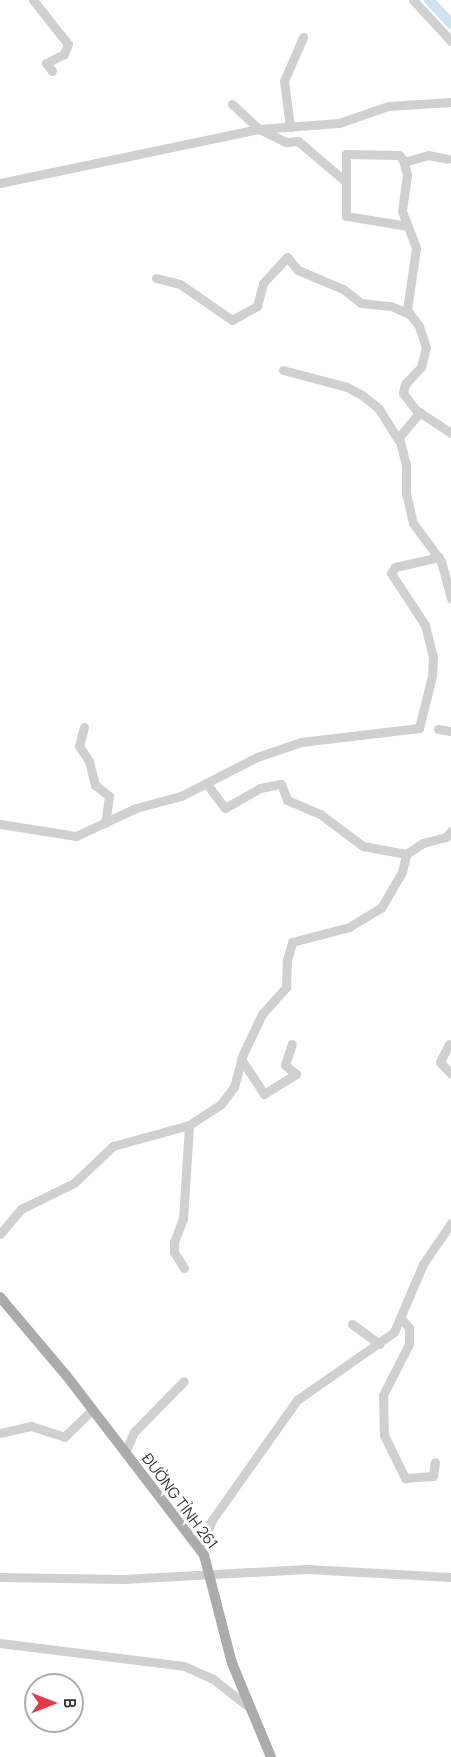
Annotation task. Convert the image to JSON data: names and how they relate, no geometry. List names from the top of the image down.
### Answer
{
  "streets": {
    "main road": ["ĐƯỜNG TỈNH 261"]
  },
  "north": "right"
}
